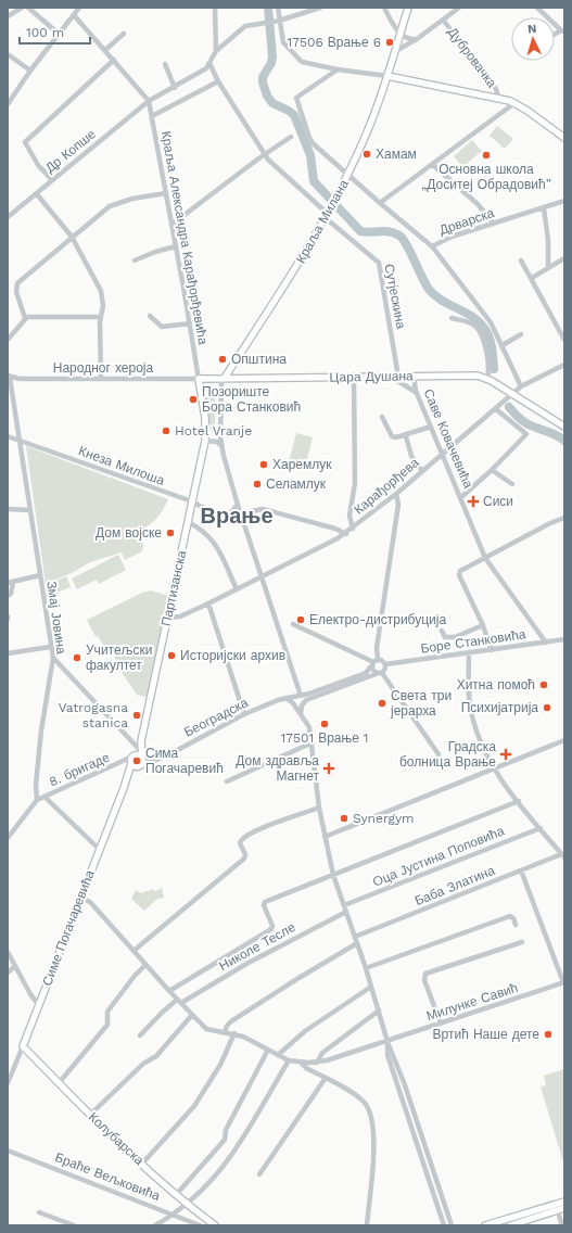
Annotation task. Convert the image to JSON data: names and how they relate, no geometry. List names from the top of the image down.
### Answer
{
  "streets": {
    "main road": [
      "Дубровачка",
      "Краља Милана",
      "Цара Душана",
      "Партизанска",
      "Симе Погачаревића",
      "Колубарска"
    ],
    "street": [
      "Др Копше",
      "Дрварска",
      "Краља Александра Карађорђевића",
      "Сутјескина",
      "Народног хероја",
      "Саве Ковачевића",
      "Кнеза Милоша",
      "Карађорђева",
      "Змај Јовина",
      "Боре Станковића",
      "Београдска",
      "8. бригаде",
      "Оца Јустина Поповића",
      "Баба Златина",
      "Николе Тесле",
      "Милунке Савић",
      "Браће Вељковића"
    ]
  },
  "crossings": [
    ["Др Копше", "Краља Александра Карађорђевића"],
    ["Др Копше", "Сутјескина"],
    ["Краља Милана", "Дрварска"],
    ["Краља Милана", "Сутјескина"],
    ["Краља Милана", "Цара Душана"],
    ["Краља Александра Карађорђевића", "Народног хероја"],
    ["Краља Александра Карађорђевића", "Цара Душана"],
    ["Краља Александра Карађорђевића", "Партизанска"],
    ["Сутјескина", "Цара Душана"],
    ["Народног хероја", "Цара Душана"],
    ["Народног хероја", "Партизанска"],
    ["Народног хероја", "Змај Јовина"],
    ["Цара Душана", "Саве Ковачевића"],
    ["Цара Душана", "Карађорђева"],
    ["Цара Душана", "Партизанска"],
    ["Саве Ковачевића", "Карађорђева"],
    ["Саве Ковачевића", "Боре Станковића"],
    ["Кнеза Милоша", "Партизанска"],
    ["Кнеза Милоша", "Змај Јовина"],
    ["Карађорђева", "Партизанска"],
    ["Партизанска", "Београдска"],
    ["Партизанска", "8. бригаде"],
    ["Партизанска", "Симе Погачаревића"],
    ["Змај Јовина", "8. бригаде"],
    ["8. бригаде", "Симе Погачаревића"],
    ["Симе Погачаревића", "Колубарска"]
  ],
  "districts": ["Врање"],
  "places": {
    "other": [
      "17506 Врање 6",
      "Хамам",
      "Основна школа „Доситеј Обрадовић”",
      "Општина",
      "Позориште Бора Станковић",
      "Hotel Vranje",
      "Харемлук",
      "Селамлук",
      "Дом војске",
      "Електро-дистрибуција",
      "Историјски архив",
      "Учитељски факултет",
      "Хитна помоћ",
      "Света три јерарха",
      "Психијатрија",
      "Vatrogasna stanica",
      "17501 Врање 1",
      "Сима Погачаревић",
      "Synergym",
      "Вртић Наше дете"
    ],
    "health": ["Сиси", "Градска болница Врање", "Дом здравља Магнет"]
  },
  "scale_bar": "100 m",
  "north": "top"
}
